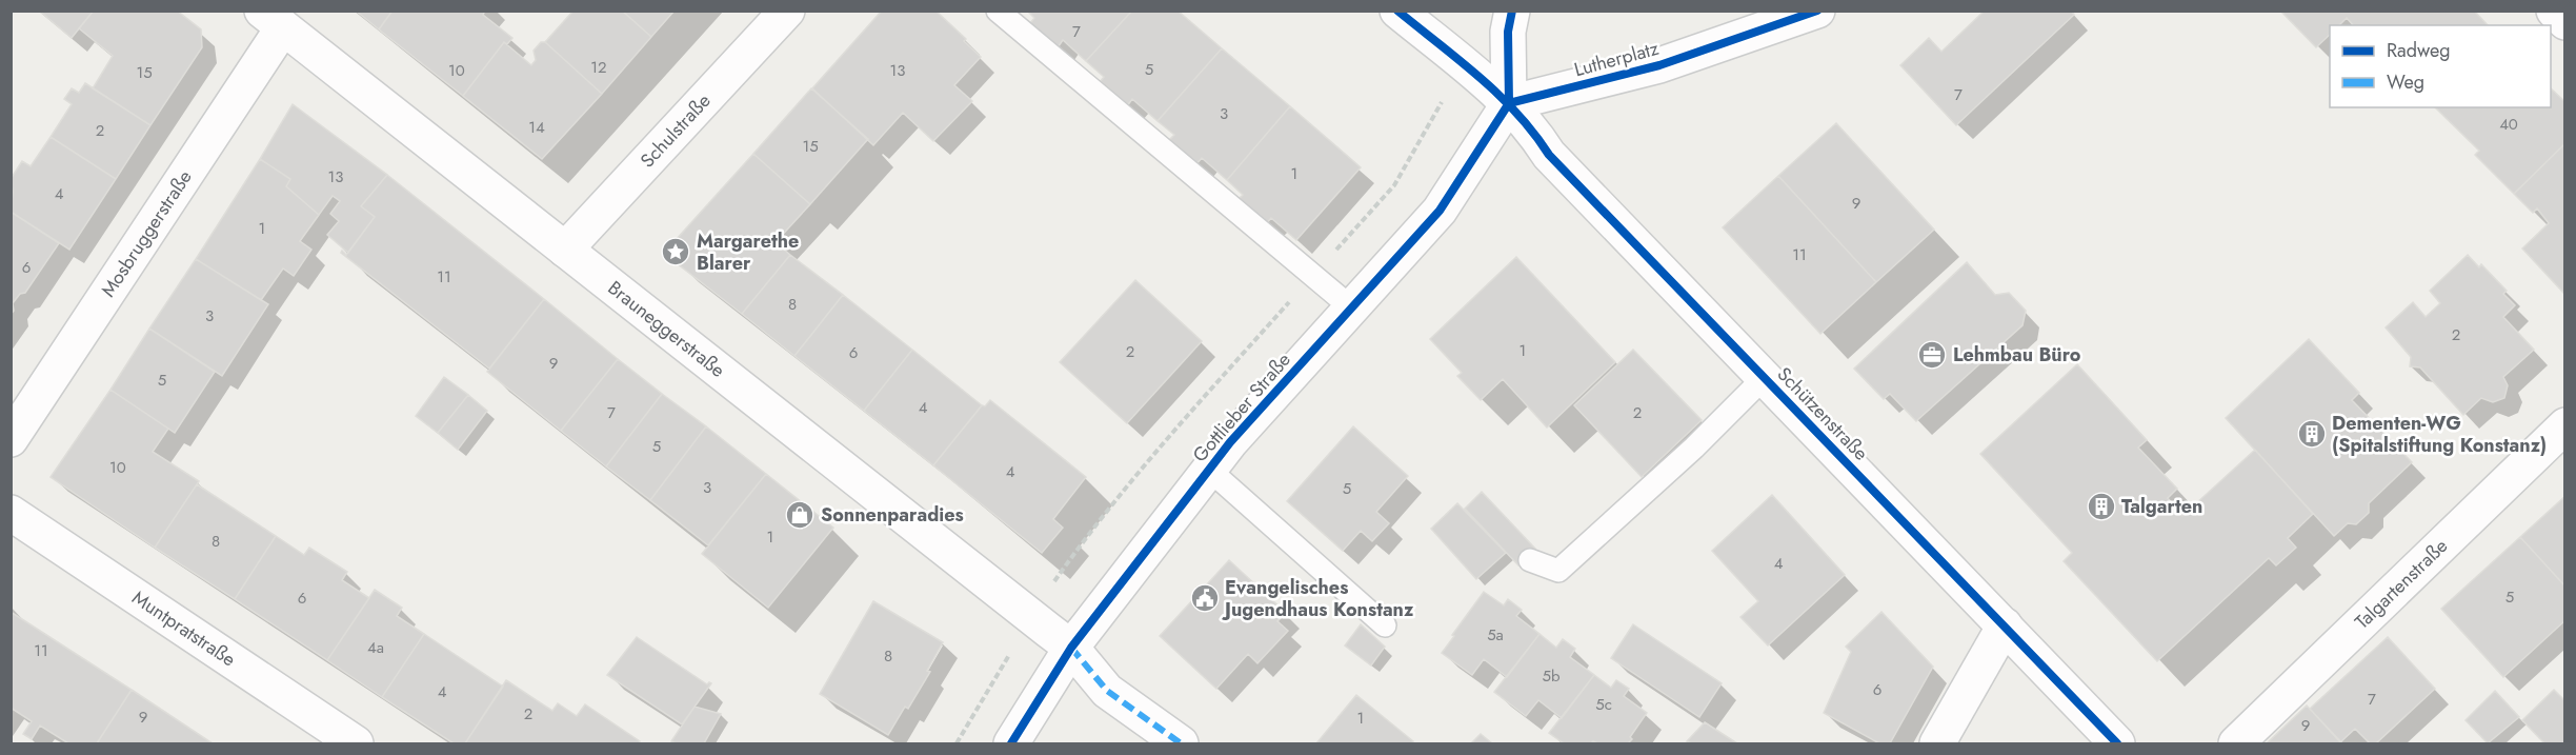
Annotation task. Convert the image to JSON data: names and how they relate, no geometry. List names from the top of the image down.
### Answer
{
  "streets": {
    "street": [
      "Lutherplatz",
      "Schulstraße",
      "Mosbruggerstraße",
      "Brauneggerstraße",
      "Gottlieber Straße",
      "Schützenstraße",
      "Talgartenstraße",
      "Muntpratstraße"
    ]
  },
  "crossings": [
    ["Lutherplatz", "Gottlieber Straße"],
    ["Lutherplatz", "Schützenstraße"],
    ["Schulstraße", "Brauneggerstraße"],
    ["Mosbruggerstraße", "Brauneggerstraße"],
    ["Brauneggerstraße", "Gottlieber Straße"],
    ["Gottlieber Straße", "Schützenstraße"]
  ],
  "places": {
    "place": ["Margarethe Blarer"],
    "office": ["Lehmbau Büro"],
    "building": ["Dementen-WG (Spitalstiftung Konstanz)", "Talgarten"],
    "shop": ["Sonnenparadies"],
    "public building": ["Evangelisches Jugendhaus Konstanz"]
  },
  "house_numbers": [
    "7",
    "12",
    "5",
    "10",
    "13",
    "15",
    "7",
    "3",
    "40",
    "14",
    "2",
    "15",
    "1",
    "13",
    "4",
    "9",
    "1",
    "11",
    "6",
    "11",
    "8",
    "3",
    "2",
    "1",
    "2",
    "6",
    "9",
    "5",
    "4",
    "7",
    "2",
    "5",
    "10",
    "4",
    "3",
    "5",
    "1",
    "8",
    "4",
    "5",
    "6",
    "5a",
    "4a",
    "11",
    "8",
    "5b",
    "6",
    "4",
    "7",
    "5c",
    "2",
    "9",
    "1",
    "9"
  ],
  "legend": ["Radweg", "Weg"]
}
